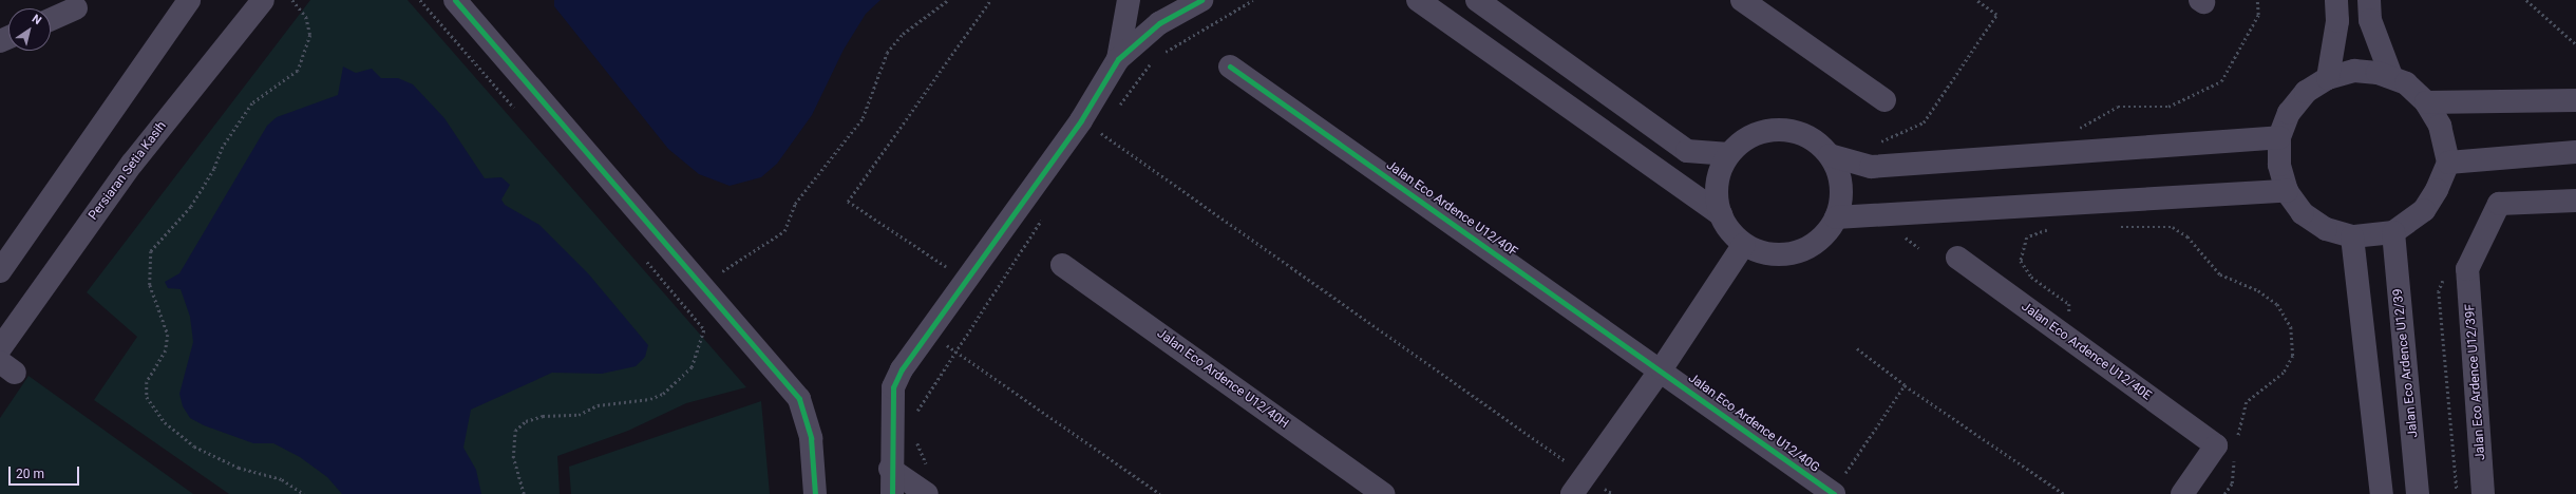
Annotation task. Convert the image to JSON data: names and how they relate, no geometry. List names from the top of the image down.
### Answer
{
  "streets": {
    "street": [
      "Persiaran Setia Kasih",
      "Jalan Eco Ardence U12/40F",
      "Jalan Eco Ardence U12/40E",
      "Jalan Eco Ardence U12/39",
      "Jalan Eco Ardence U12/40H",
      "Jalan Eco Ardence U12/39F",
      "Jalan Eco Ardence U12/40G"
    ]
  },
  "crossings": [
    ["Jalan Eco Ardence U12/40F", "Jalan Eco Ardence U12/40G"]
  ],
  "scale_bar": "20 m",
  "north": "top right"
}
